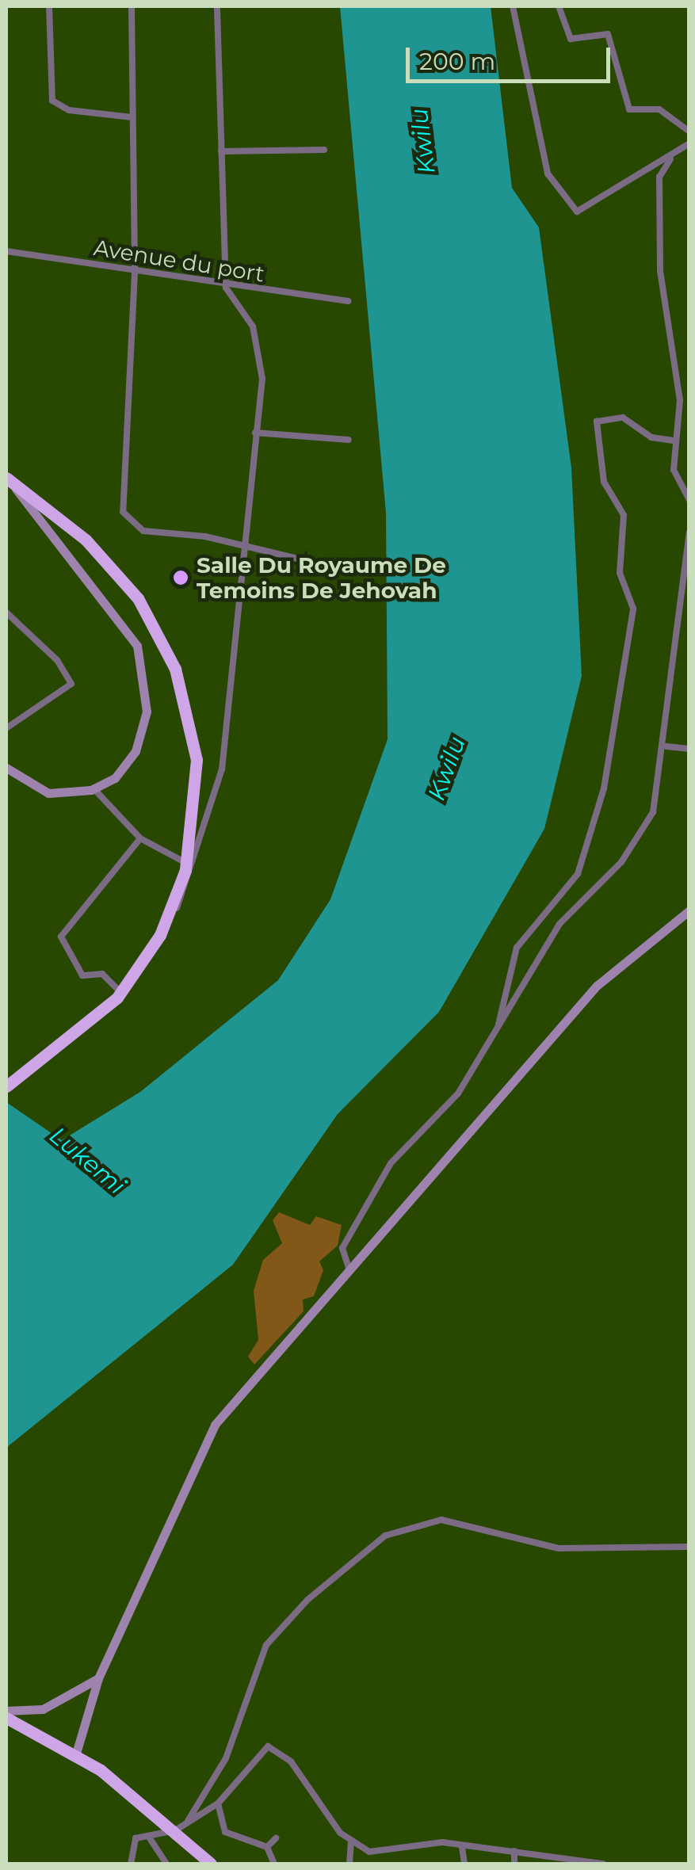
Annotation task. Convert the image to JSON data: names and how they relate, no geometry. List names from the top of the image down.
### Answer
{
  "streets": {
    "street": ["Avenue du port"]
  },
  "water": ["Kwilu", "Lukemi"],
  "places": ["Salle Du Royaume De Temoins De Jehovah"],
  "scale_bar": "200 m"
}
